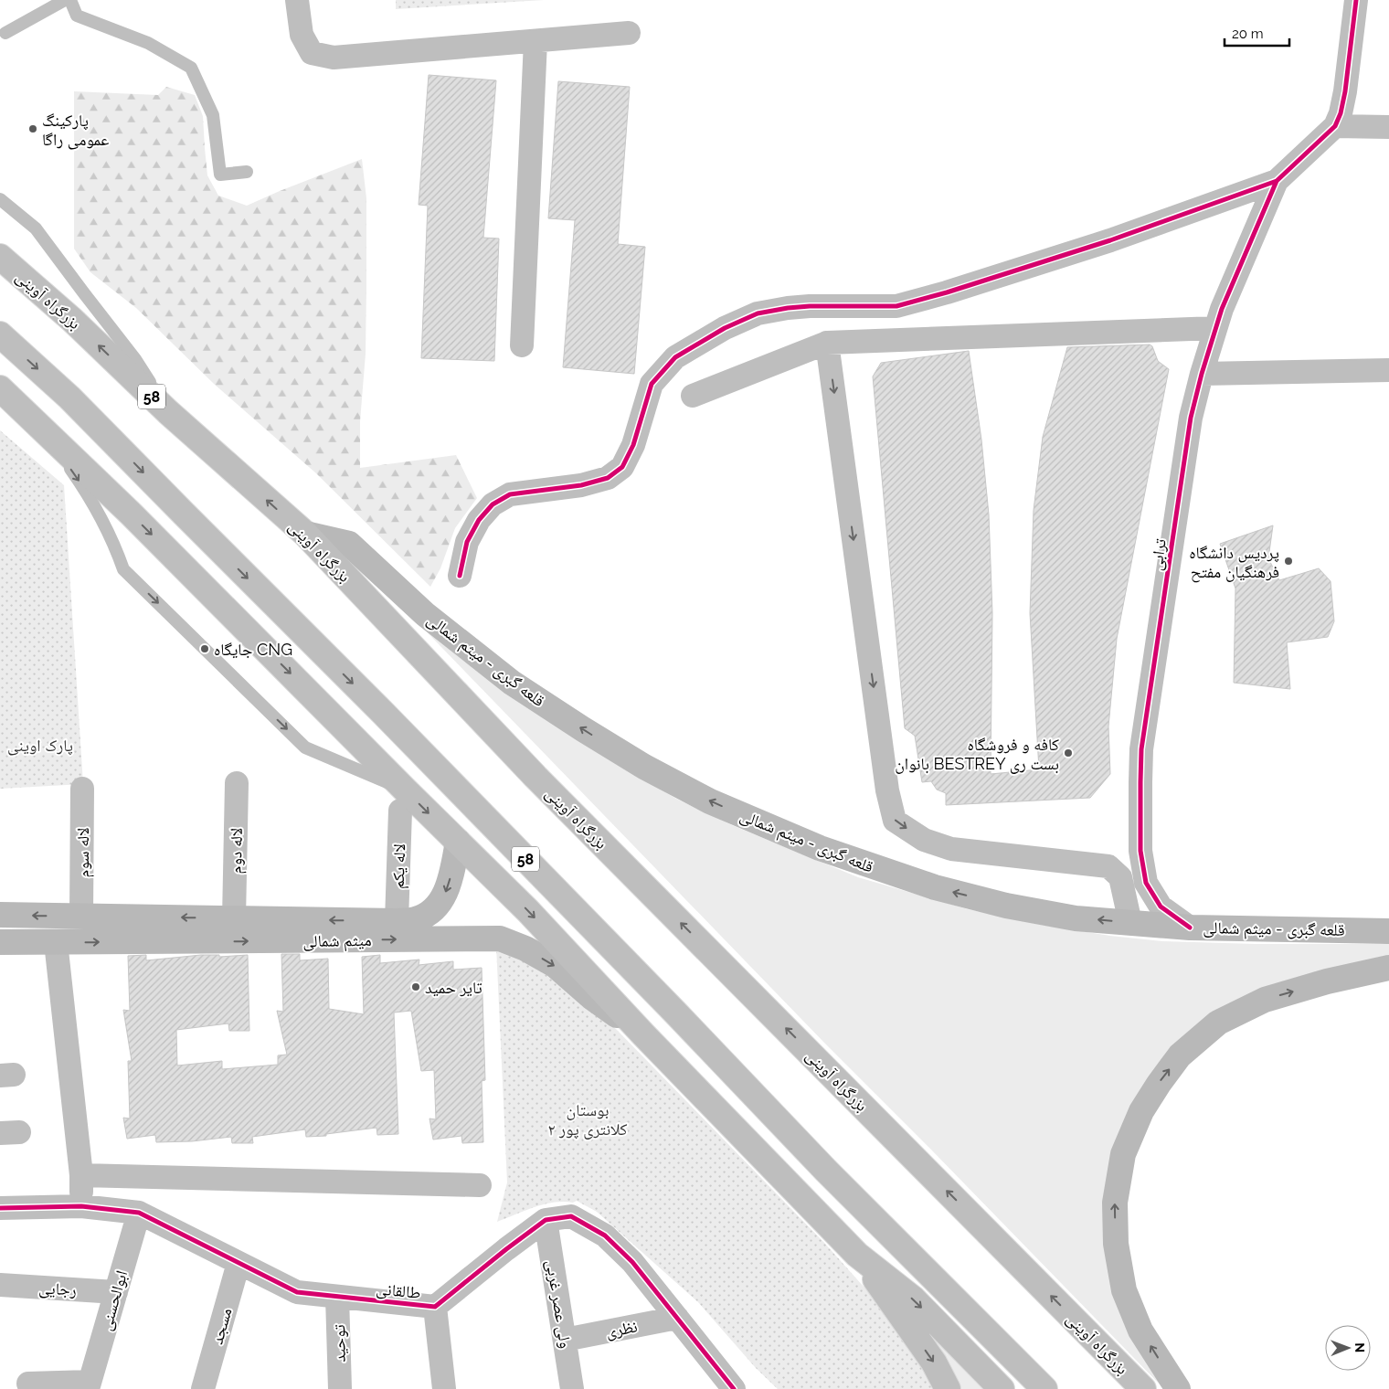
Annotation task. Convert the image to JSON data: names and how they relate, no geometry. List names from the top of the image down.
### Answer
{
  "streets": {
    "highway": ["بزرگراه آوینی", "58"],
    "main road": ["قلعه گبری - میثم شمالی", "میثم شمالی"],
    "street": [
      "ترابی",
      "لاله دوم",
      "لاله سوم",
      "لاله یکم",
      "رجایی",
      "طالقانی",
      "ابوالحسنی",
      "ولی عصر غربی",
      "مسجد",
      "نظری",
      "توحید"
    ]
  },
  "crossings": [
    ["بزرگراه آوینی", "قلعه گبری - میثم شمالی"],
    ["ترابی", "قلعه گبری - میثم شمالی"],
    ["لاله دوم", "میثم شمالی"],
    ["لاله سوم", "میثم شمالی"],
    ["لاله یکم", "میثم شمالی"],
    ["رجایی", "ابوالحسنی"],
    ["طالقانی", "ابوالحسنی"],
    ["طالقانی", "ولی عصر غربی"],
    ["طالقانی", "مسجد"],
    ["طالقانی", "نظری"],
    ["طالقانی", "توحید"],
    ["ولی عصر غربی", "نظری"]
  ],
  "one_way": ["قلعه گبری - میثم شمالی"],
  "parks": ["پارک اوینی", "بوستان کلانتری پور ۲"],
  "places": [
    "پارکینگ عمومی راگا",
    "پردیس دانشگاه فرهنگیان مفتح",
    "جایگاه CNG",
    "کافه و فروشگاه بانوان BESTREY بست ری",
    "تایر حمید"
  ],
  "scale_bar": "20 m",
  "north": "right"
}
